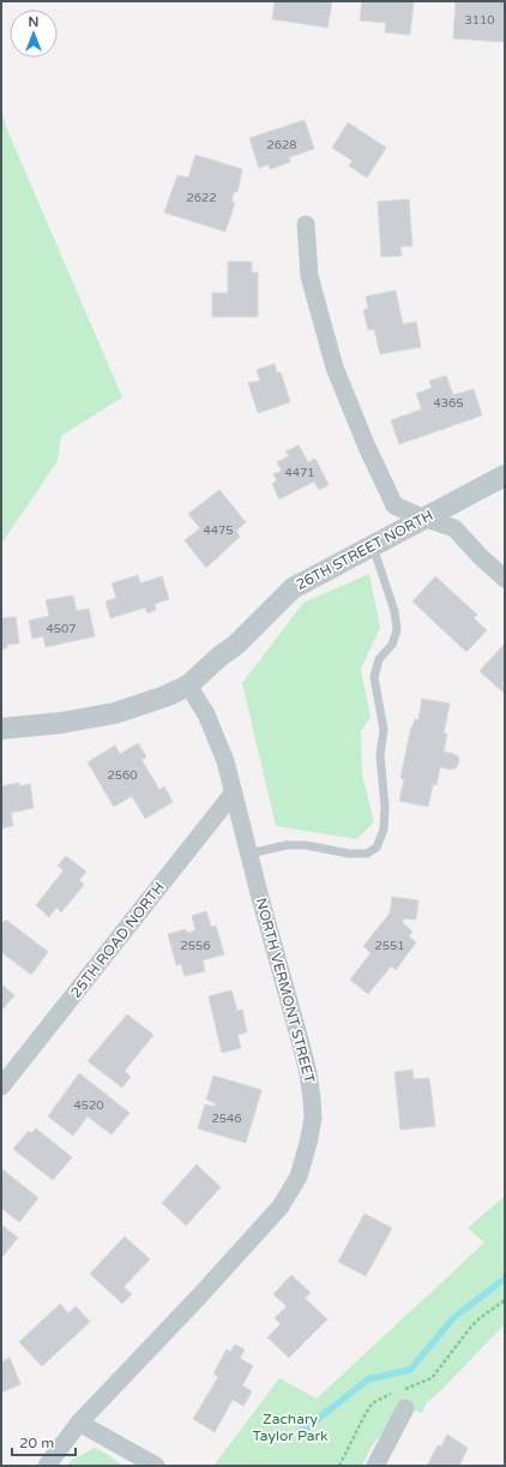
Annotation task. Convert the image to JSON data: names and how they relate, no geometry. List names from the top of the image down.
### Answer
{
  "streets": {
    "street": ["26TH STREET NORTH", "25TH ROAD NORTH", "NORTH VERMONT STREET"]
  },
  "crossings": [
    ["26TH STREET NORTH", "NORTH VERMONT STREET"],
    ["25TH ROAD NORTH", "NORTH VERMONT STREET"]
  ],
  "parks": ["Zachary Taylor Park"],
  "house_numbers": [
    "3110",
    "2628",
    "2622",
    "4365",
    "4471",
    "4475",
    "4507",
    "2560",
    "2556",
    "2551",
    "4520",
    "2546"
  ],
  "scale_bar": "20 m",
  "north": "top"
}
